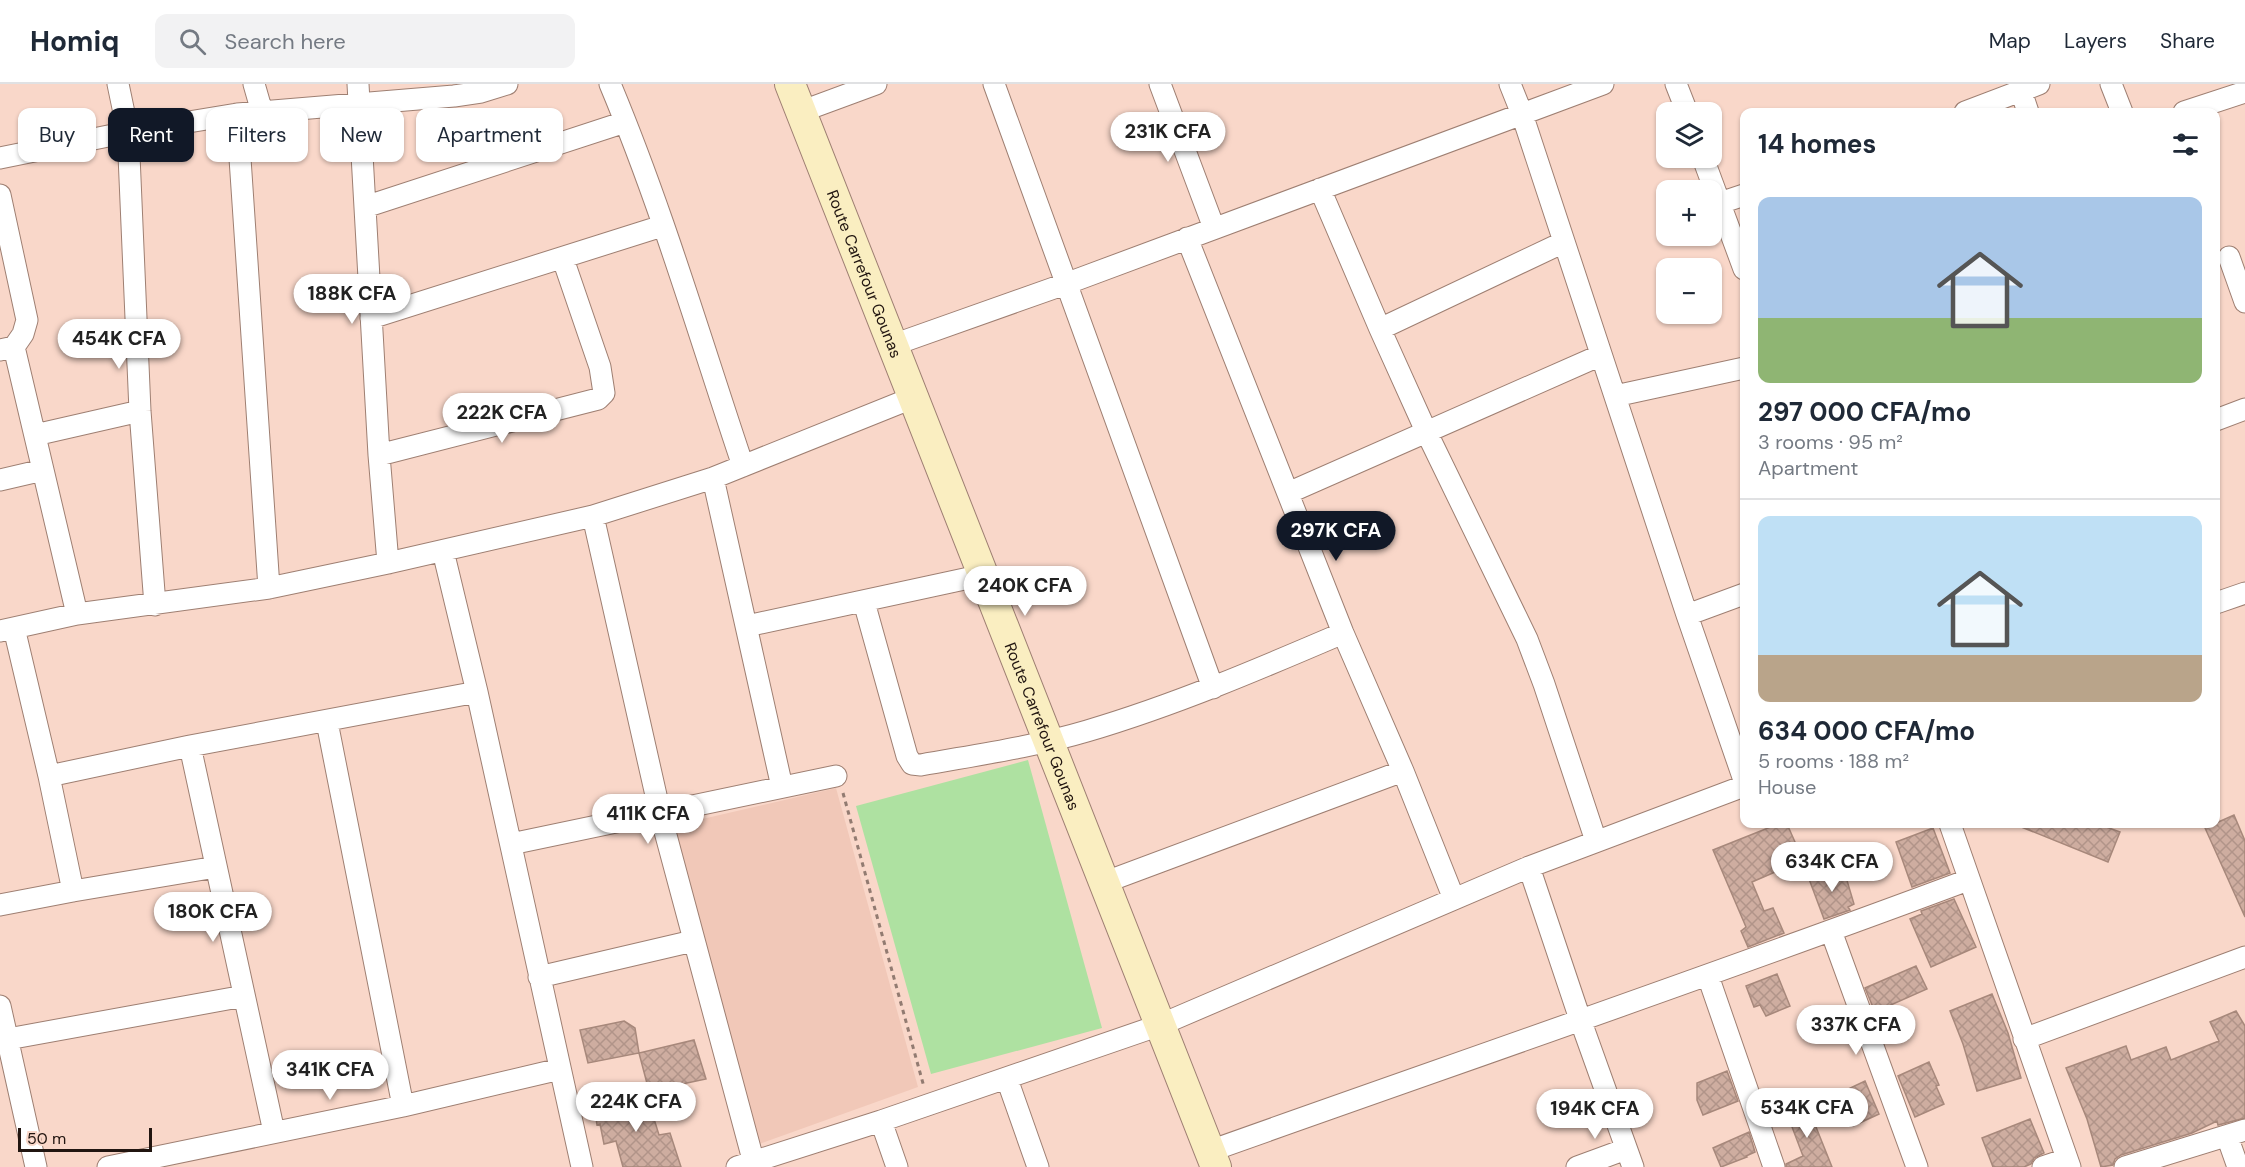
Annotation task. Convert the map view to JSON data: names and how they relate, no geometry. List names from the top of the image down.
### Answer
{
  "streets": {
    "main road": ["Route Carrefour Gounas"]
  },
  "scale_bar": "50 m",
  "page": {
    "header": "Homiq",
    "search": "Search here",
    "nav": ["Map", "Layers", "Share"],
    "map_buttons": ["+", "−"],
    "chip": [
      "Buy",
      "Rent",
      "Filters",
      "New",
      "Apartment"
    ],
    "heading": "14 homes",
    "price": [
      "231K CFA",
      "188K CFA",
      "454K CFA",
      "222K CFA",
      "297K CFA",
      "240K CFA",
      "411K CFA",
      "634K CFA",
      "180K CFA",
      "337K CFA",
      "341K CFA",
      "224K CFA",
      "534K CFA",
      "194K CFA"
    ],
    "list": [
      {
        "name": "297 000 CFA/mo",
        "note": "3 rooms · 95 m² · Apartment"
      },
      {
        "name": "634 000 CFA/mo",
        "note": "5 rooms · 188 m² · House"
      }
    ],
    "scale": "50 m"
  }
}
